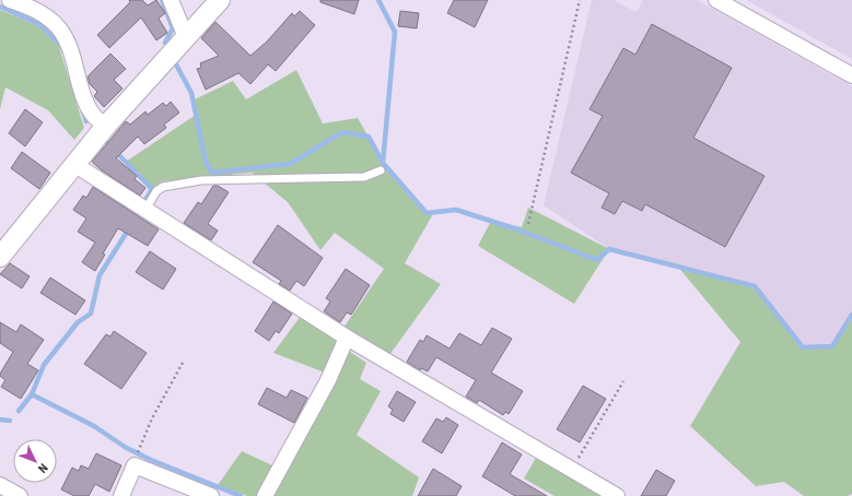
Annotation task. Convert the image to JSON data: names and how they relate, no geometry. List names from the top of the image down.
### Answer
{
  "north": "bottom right"
}
